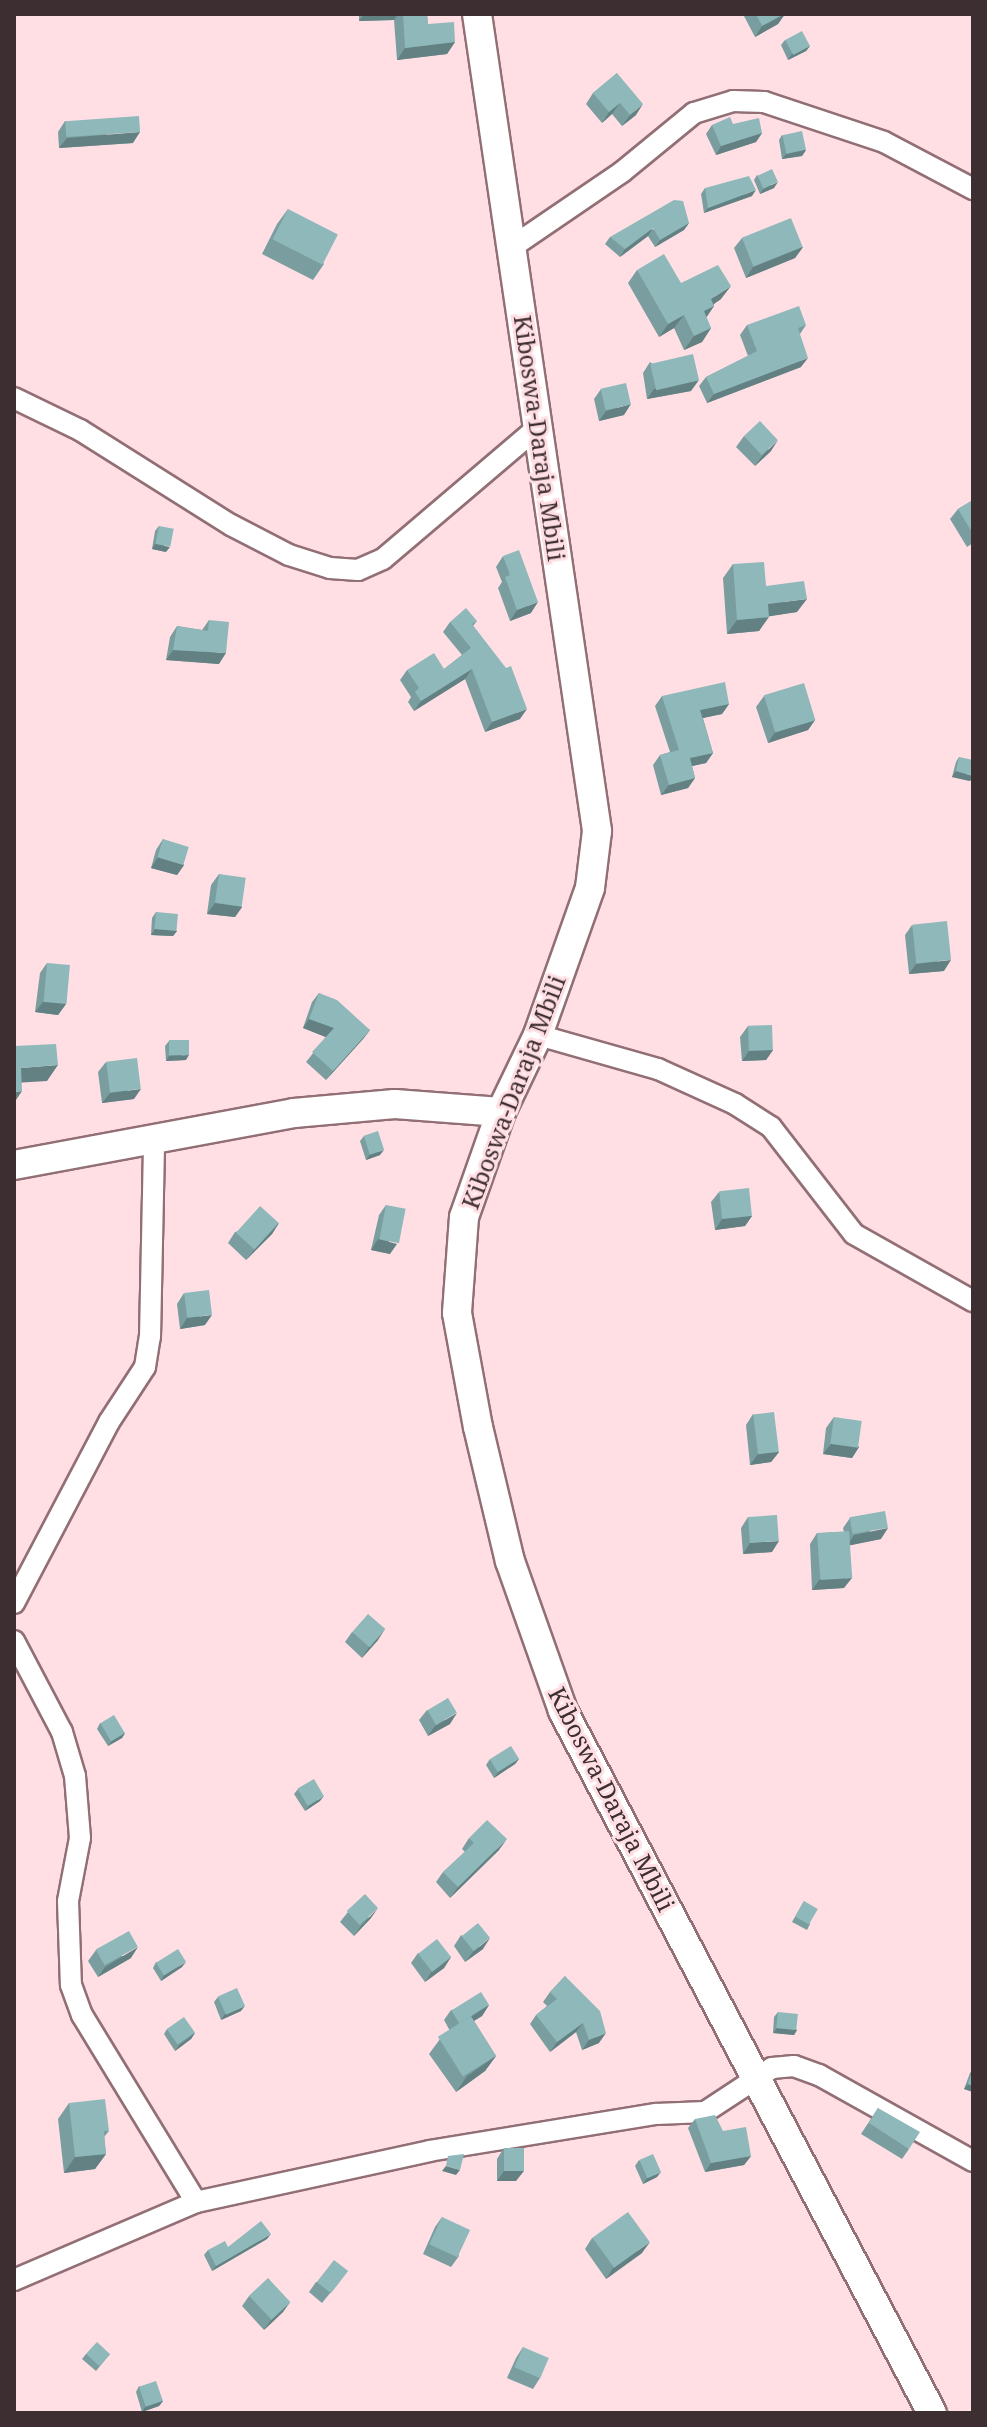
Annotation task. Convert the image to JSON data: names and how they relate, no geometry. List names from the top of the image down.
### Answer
{
  "streets": {
    "main road": ["Kiboswa-Daraja Mbili"]
  }
}
